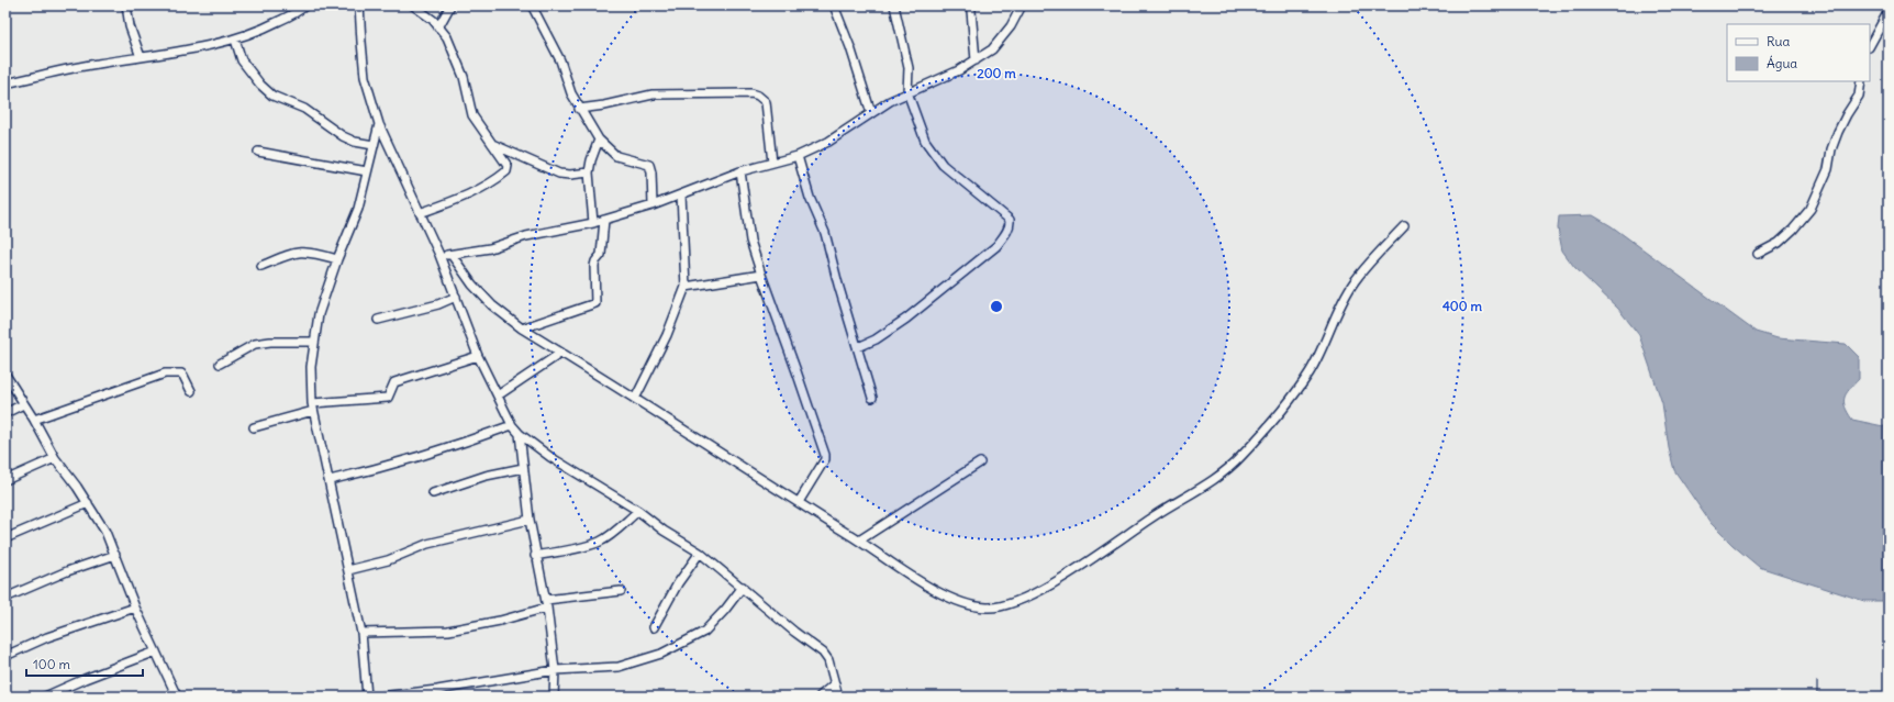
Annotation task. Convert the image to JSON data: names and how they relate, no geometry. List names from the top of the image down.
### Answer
{
  "legend": ["Rua", "Água"],
  "scale_bar": "100 m",
  "rings": ["200 m", "400 m"]
}
